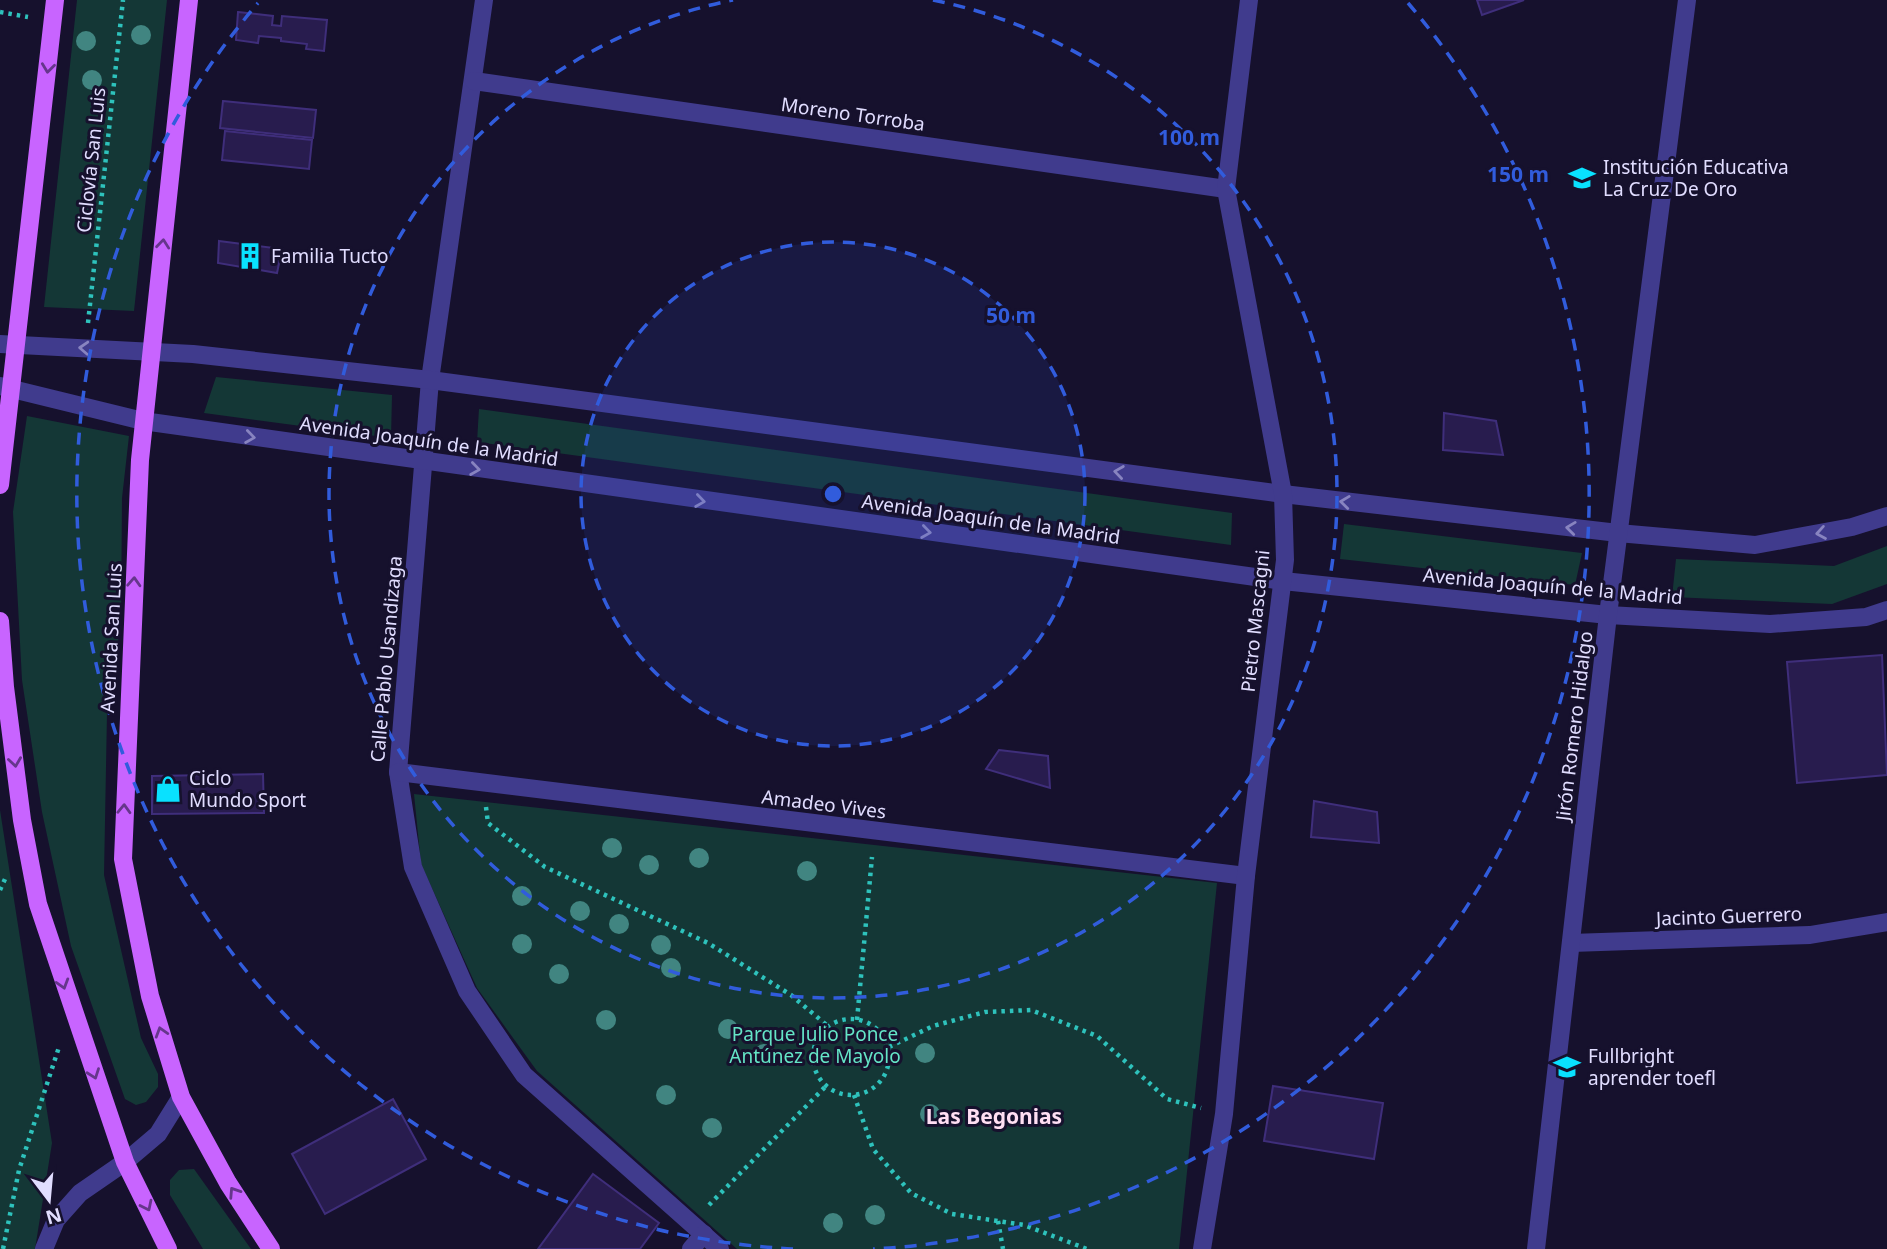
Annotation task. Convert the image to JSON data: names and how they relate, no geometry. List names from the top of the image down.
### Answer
{
  "streets": {
    "main road": ["Avenida San Luis"],
    "street": [
      "Moreno Torroba",
      "Avenida Joaquín de la Madrid",
      "Pietro Mascagni",
      "Calle Pablo Usandizaga",
      "Jirón Romero Hidalgo",
      "Amadeo Vives",
      "Jacinto Guerrero"
    ],
    "path": ["Ciclovía San Luis"]
  },
  "crossings": [
    ["Moreno Torroba", "Pietro Mascagni"],
    ["Moreno Torroba", "Calle Pablo Usandizaga"],
    ["Avenida Joaquín de la Madrid", "Pietro Mascagni"],
    ["Avenida Joaquín de la Madrid", "Avenida San Luis"],
    ["Avenida Joaquín de la Madrid", "Calle Pablo Usandizaga"],
    ["Avenida Joaquín de la Madrid", "Jirón Romero Hidalgo"],
    ["Pietro Mascagni", "Amadeo Vives"],
    ["Calle Pablo Usandizaga", "Amadeo Vives"],
    ["Jirón Romero Hidalgo", "Jacinto Guerrero"]
  ],
  "districts": ["Las Begonias"],
  "parks": ["Parque Julio Ponce Antúnez de Mayolo"],
  "places": {
    "school or university": ["Institución Educativa La Cruz De Oro", "Fullbright aprender toefl"],
    "building": ["Familia Tucto"],
    "shop": ["Ciclo Mundo Sport"]
  },
  "north": "bottom",
  "rings": ["100 m", "150 m", "50 m"]
}
